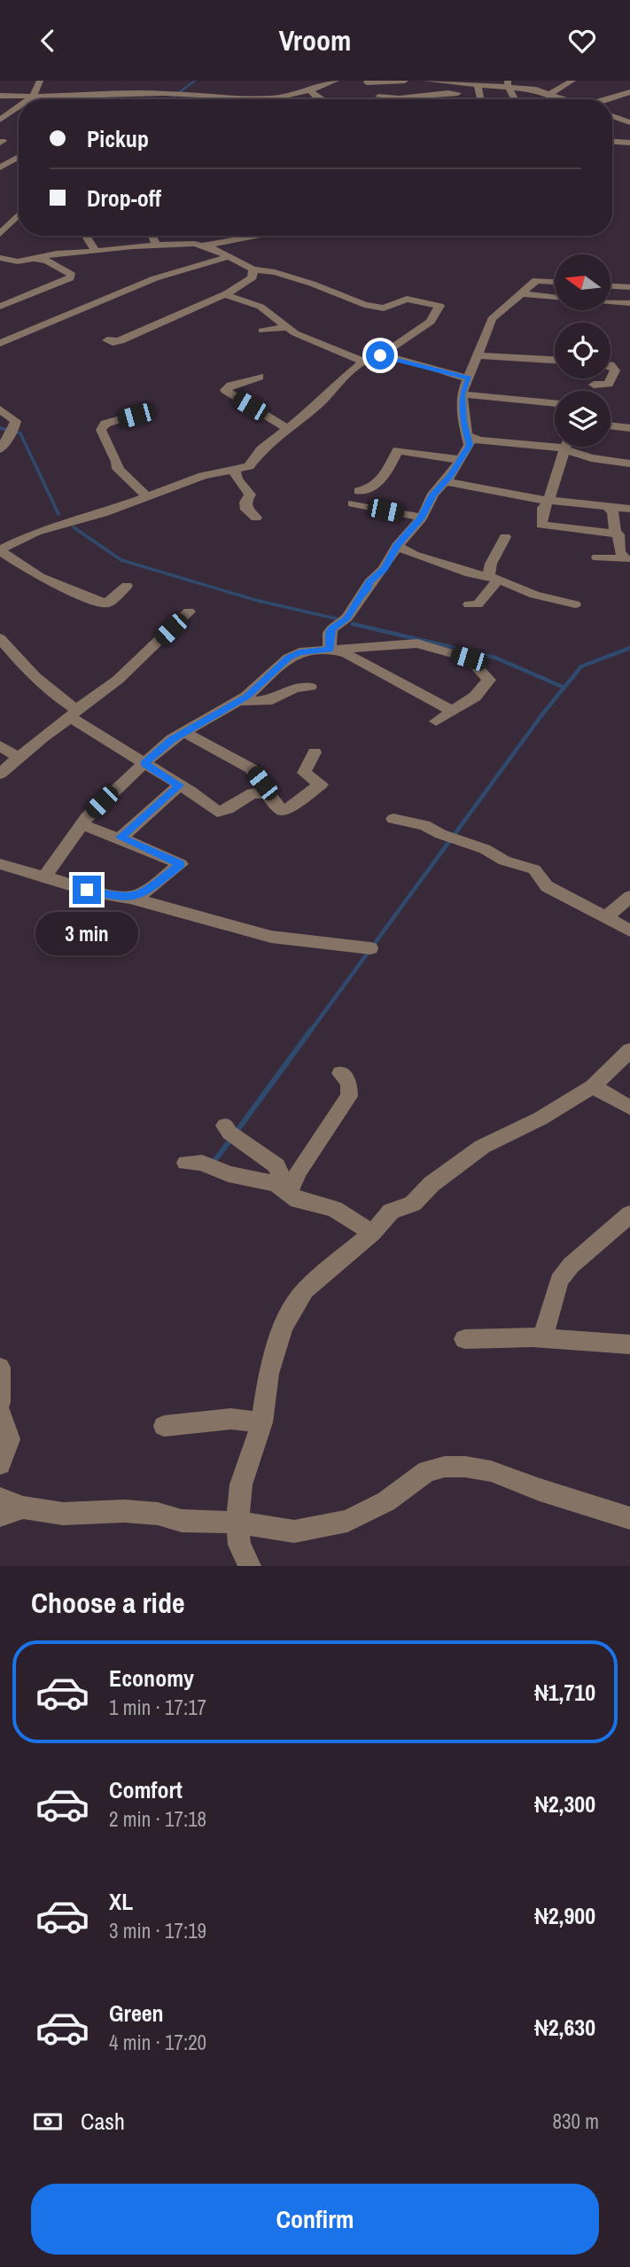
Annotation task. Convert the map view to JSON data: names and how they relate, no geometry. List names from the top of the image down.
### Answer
{
  "north": "left",
  "page": {
    "header": "Vroom",
    "banner": ["Pickup", "Drop-off"],
    "bubble": "3 min",
    "heading": "Choose a ride",
    "list": [
      {
        "name": "Economy",
        "note": "1 min · 17:17",
        "value": "₦1,710"
      },
      {
        "name": "Comfort",
        "note": "2 min · 17:18",
        "value": "₦2,300"
      },
      {
        "name": "XL",
        "note": "3 min · 17:19",
        "value": "₦2,900"
      },
      {
        "name": "Green",
        "note": "4 min · 17:20",
        "value": "₦2,630"
      }
    ],
    "pay": ["Cash", "830 m"],
    "buttons": "Confirm"
  }
}
